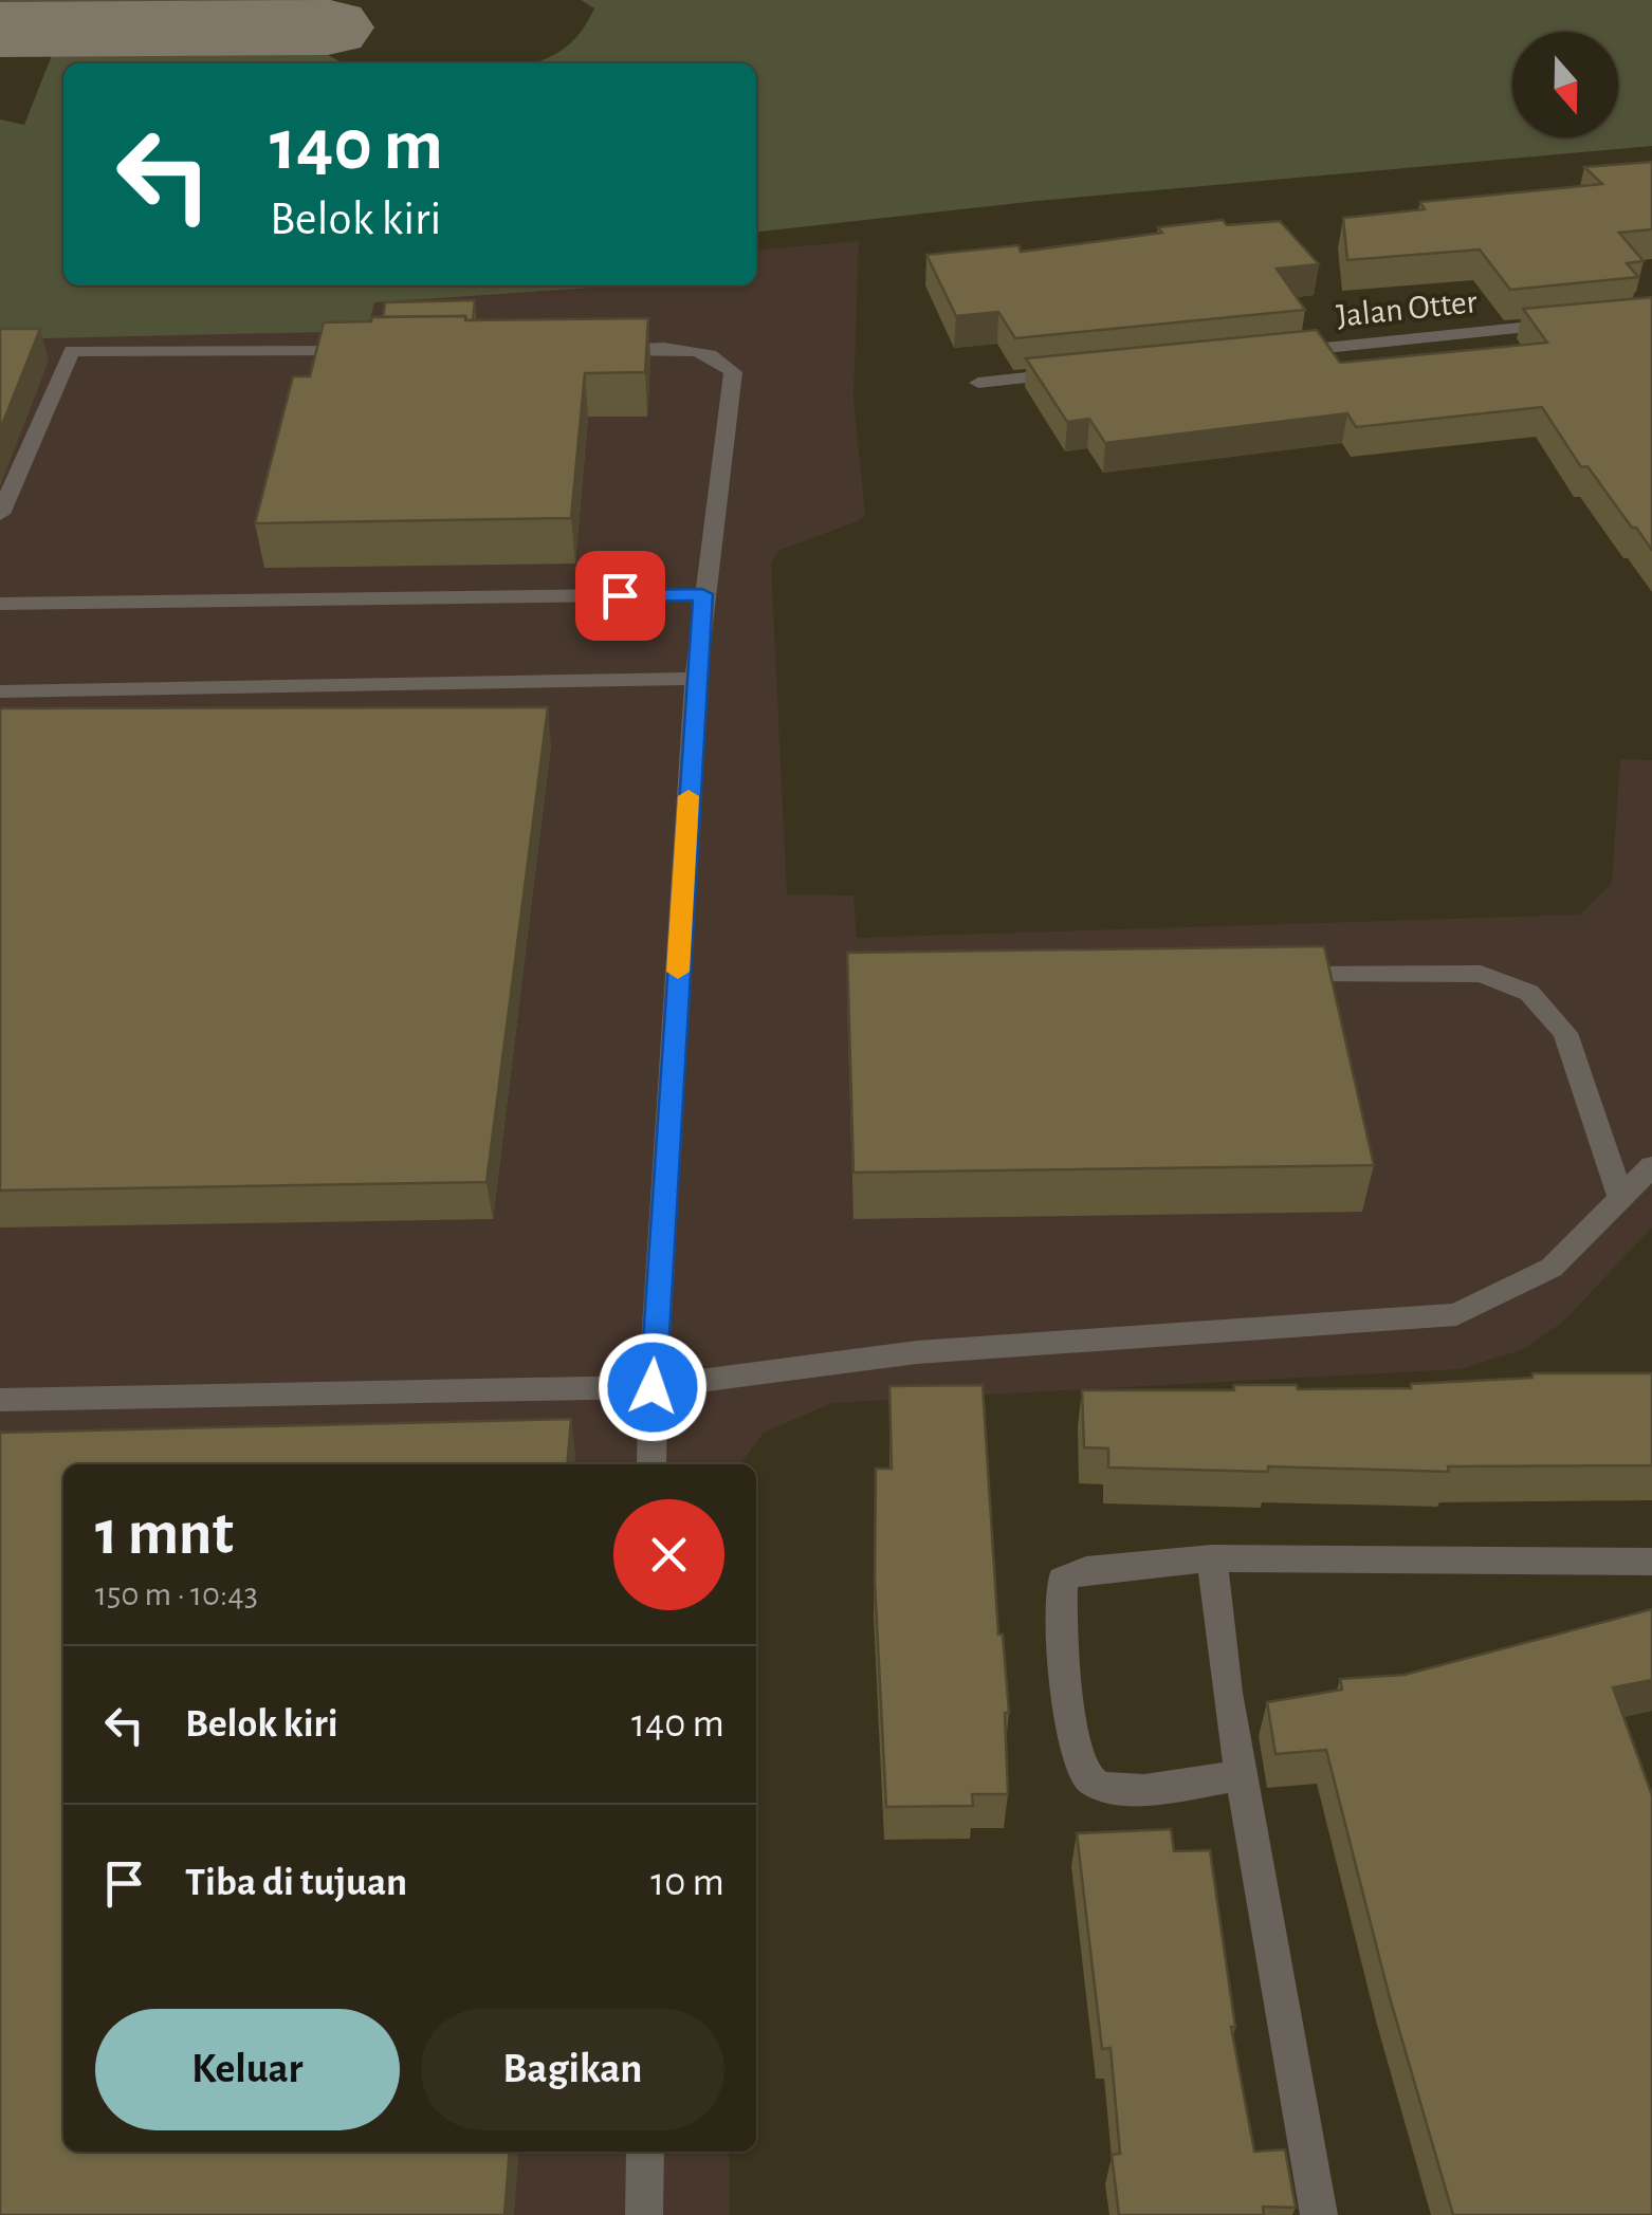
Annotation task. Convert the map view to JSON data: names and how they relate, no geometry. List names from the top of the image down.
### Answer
{
  "streets": {
    "street": ["Jalan Otter"]
  },
  "north": "bottom",
  "page": {
    "turn": ["140 m", "Belok kiri"],
    "heading": ["1 mnt", "150 m · 10:43"],
    "list": [
      {
        "name": "Belok kiri",
        "value": "140 m"
      },
      {
        "name": "Tiba di tujuan",
        "value": "10 m"
      }
    ],
    "buttons": ["Keluar", "Bagikan"]
  }
}
